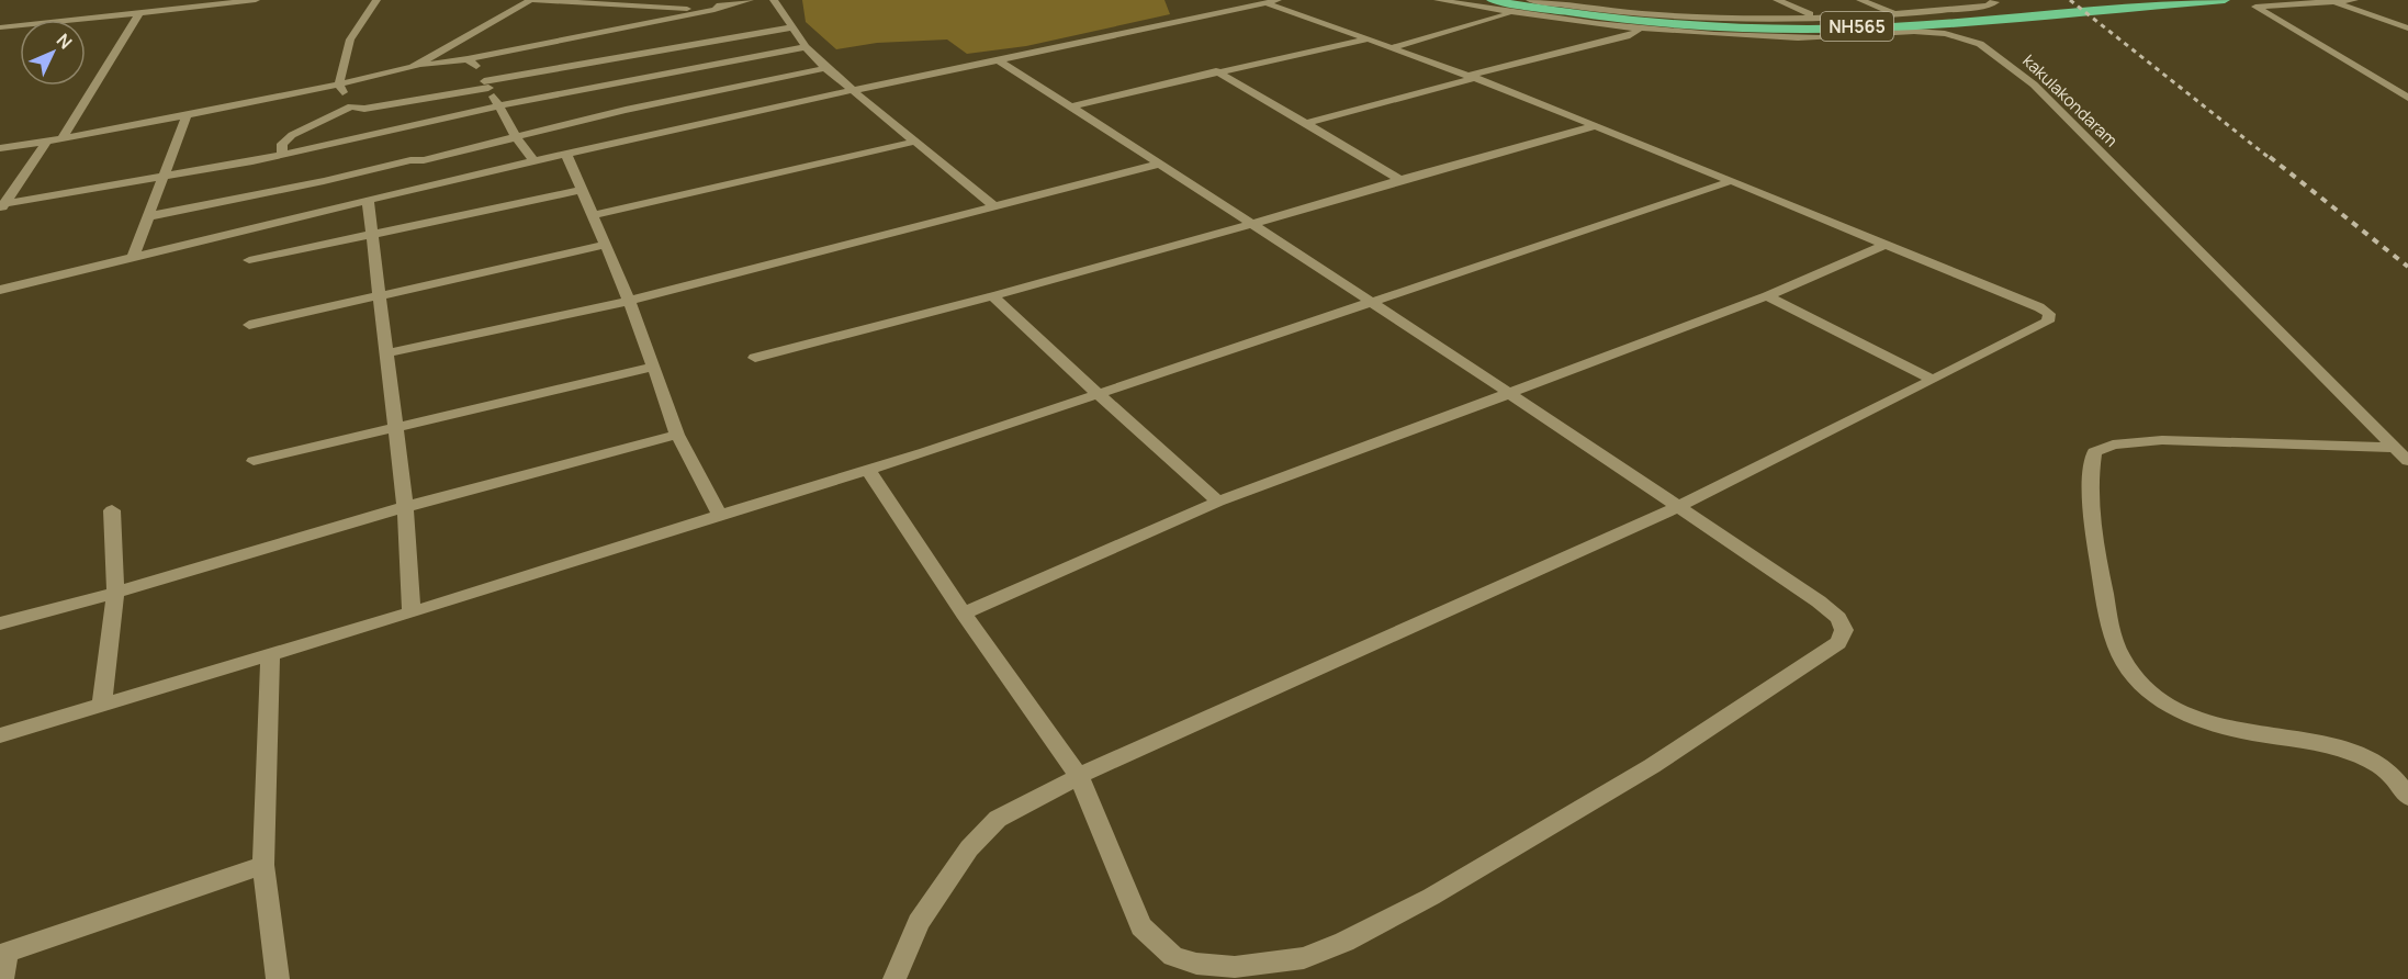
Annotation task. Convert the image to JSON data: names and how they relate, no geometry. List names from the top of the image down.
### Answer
{
  "streets": {
    "highway": ["NH565"],
    "street": ["kakulakondaram"]
  },
  "north": "top right"
}
